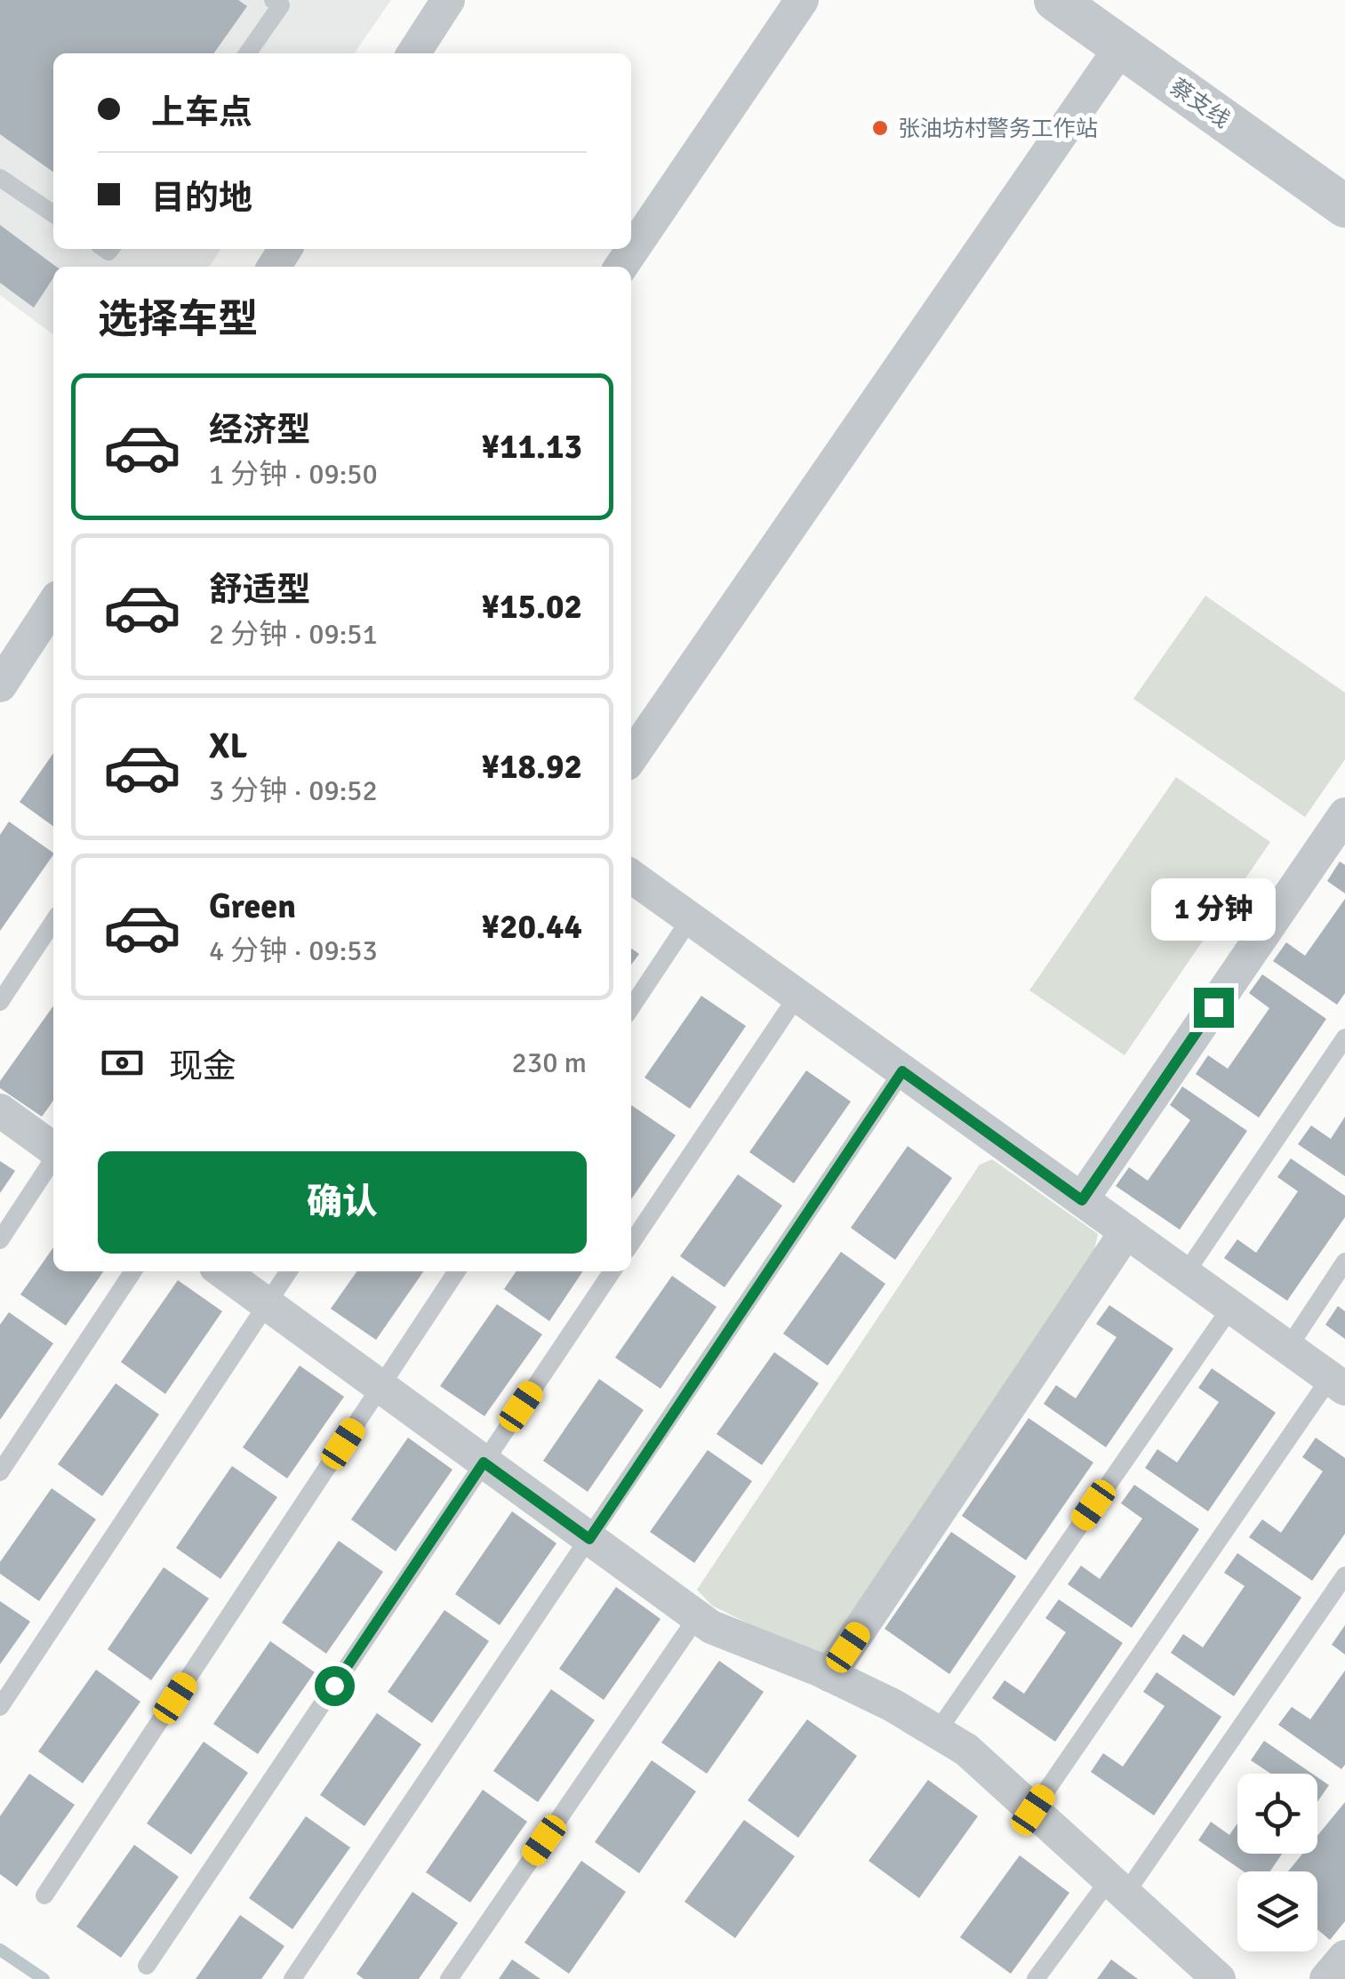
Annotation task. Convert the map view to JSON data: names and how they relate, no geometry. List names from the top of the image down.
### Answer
{
  "streets": {
    "street": ["蔡支线"]
  },
  "places": ["张油坊村警务工作站"],
  "page": {
    "banner": ["上车点", "目的地"],
    "heading": "选择车型",
    "list": [
      {
        "name": "经济型",
        "note": "1 分钟 · 09:50",
        "value": "¥11.13"
      },
      {
        "name": "舒适型",
        "note": "2 分钟 · 09:51",
        "value": "¥15.02"
      },
      {
        "name": "XL",
        "note": "3 分钟 · 09:52",
        "value": "¥18.92"
      },
      {
        "name": "Green",
        "note": "4 分钟 · 09:53",
        "value": "¥20.44"
      }
    ],
    "bubble": "1 分钟",
    "pay": ["现金", "230 m"],
    "buttons": "确认"
  }
}
